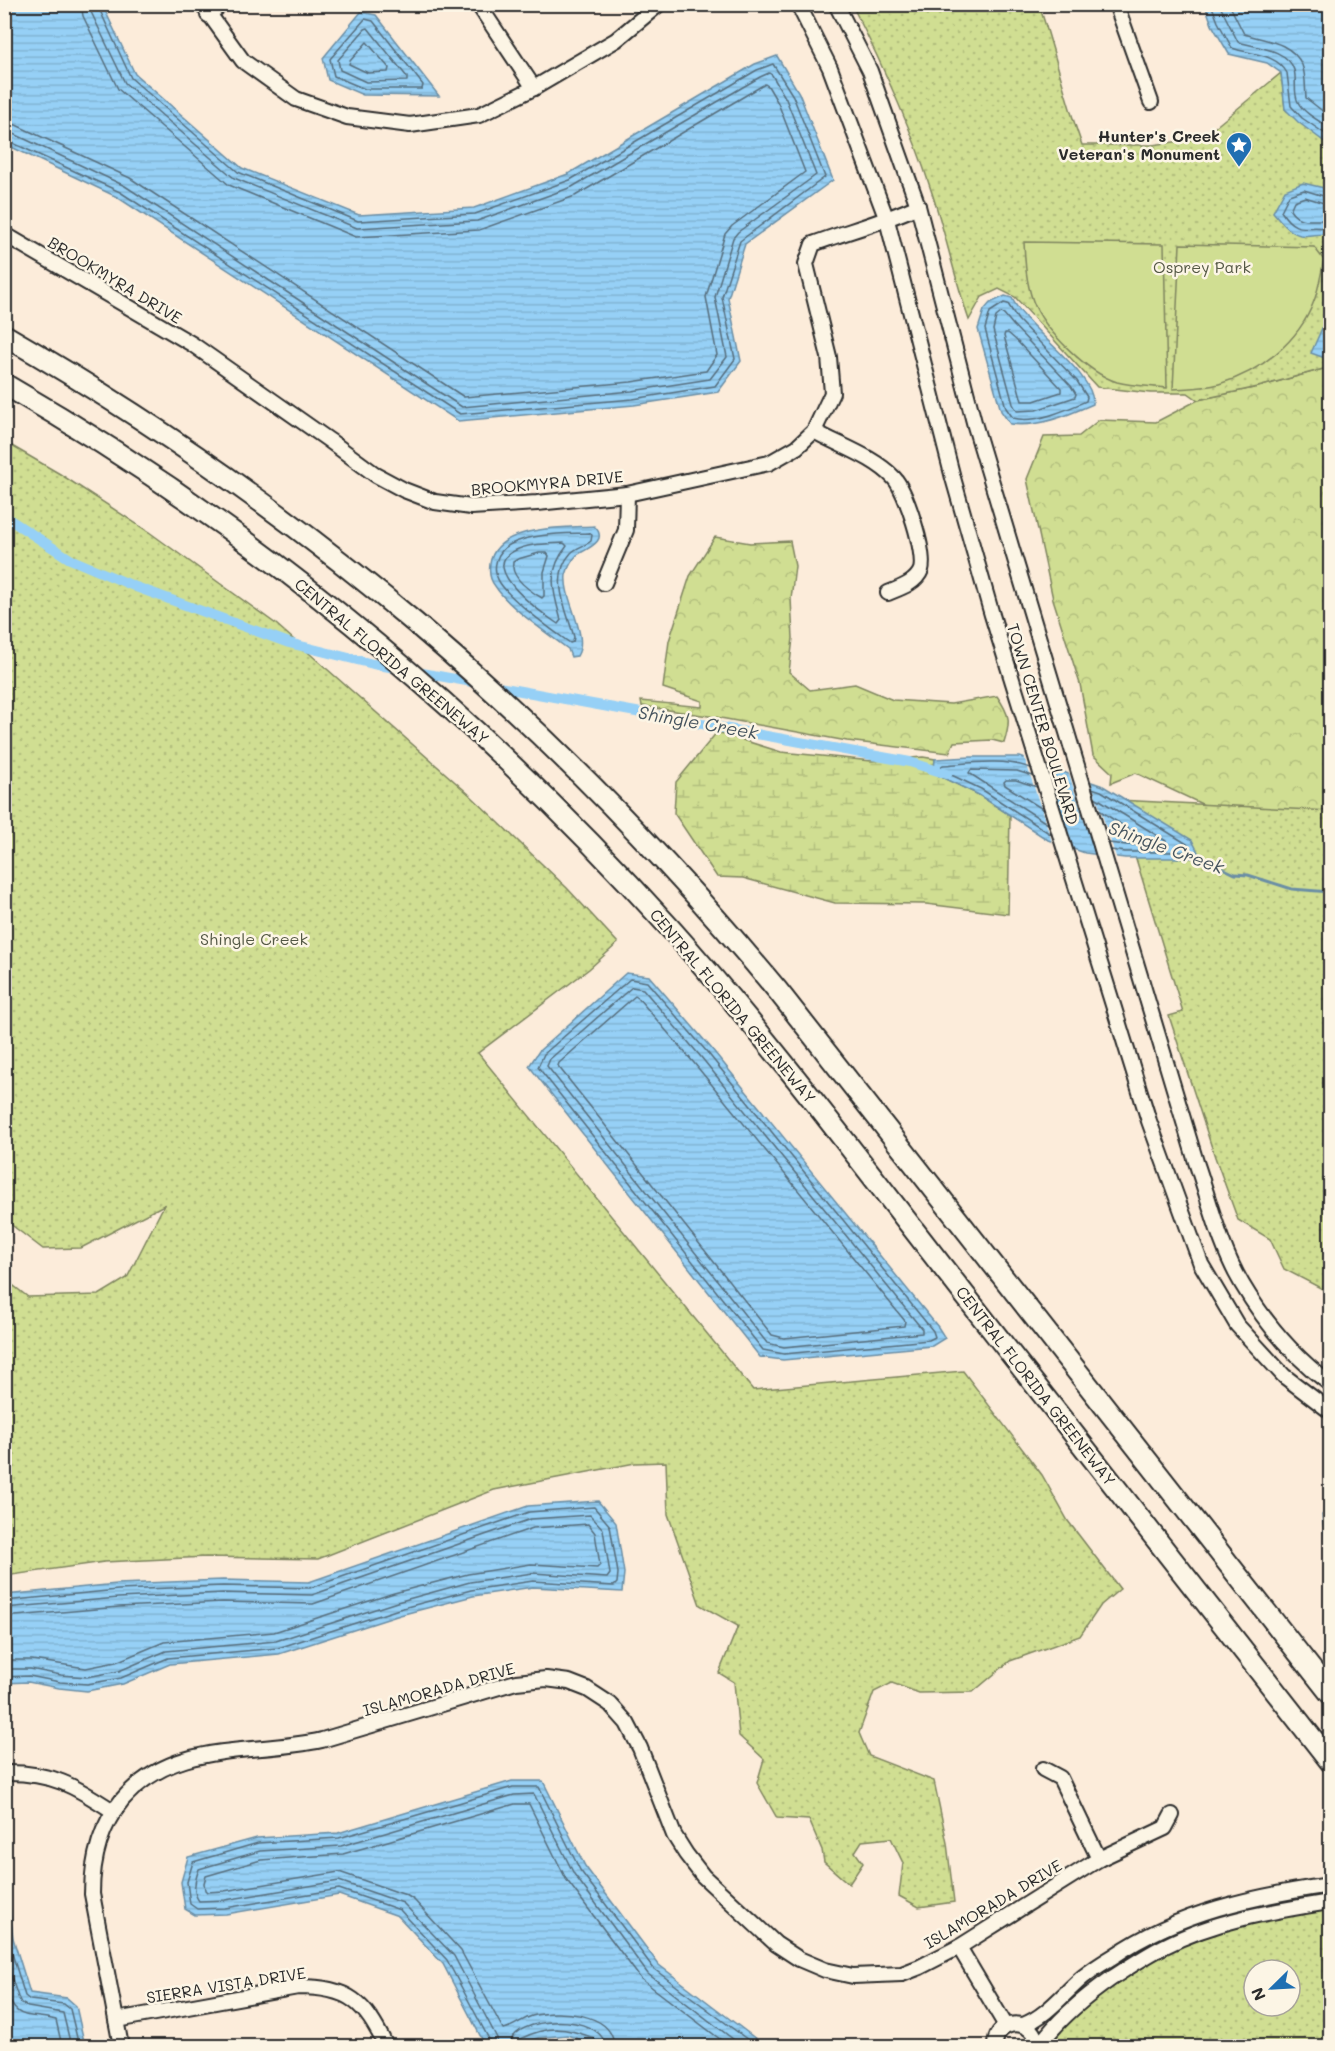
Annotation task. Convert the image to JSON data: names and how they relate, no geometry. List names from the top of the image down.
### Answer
{
  "streets": {
    "highway": ["CENTRAL FLORIDA GREENEWAY"],
    "street": [
      "BROOKMYRA DRIVE",
      "TOWN CENTER BOULEVARD",
      "ISLAMORADA DRIVE",
      "SIERRA VISTA DRIVE"
    ]
  },
  "crossings": [
    ["BROOKMYRA DRIVE", "TOWN CENTER BOULEVARD"],
    ["ISLAMORADA DRIVE", "SIERRA VISTA DRIVE"]
  ],
  "water": ["Shingle Creek"],
  "parks": ["Osprey Park", "Shingle Creek"],
  "places": {
    "place": ["Hunter's Creek Veteran's Monument"]
  },
  "north": "bottom left"
}
